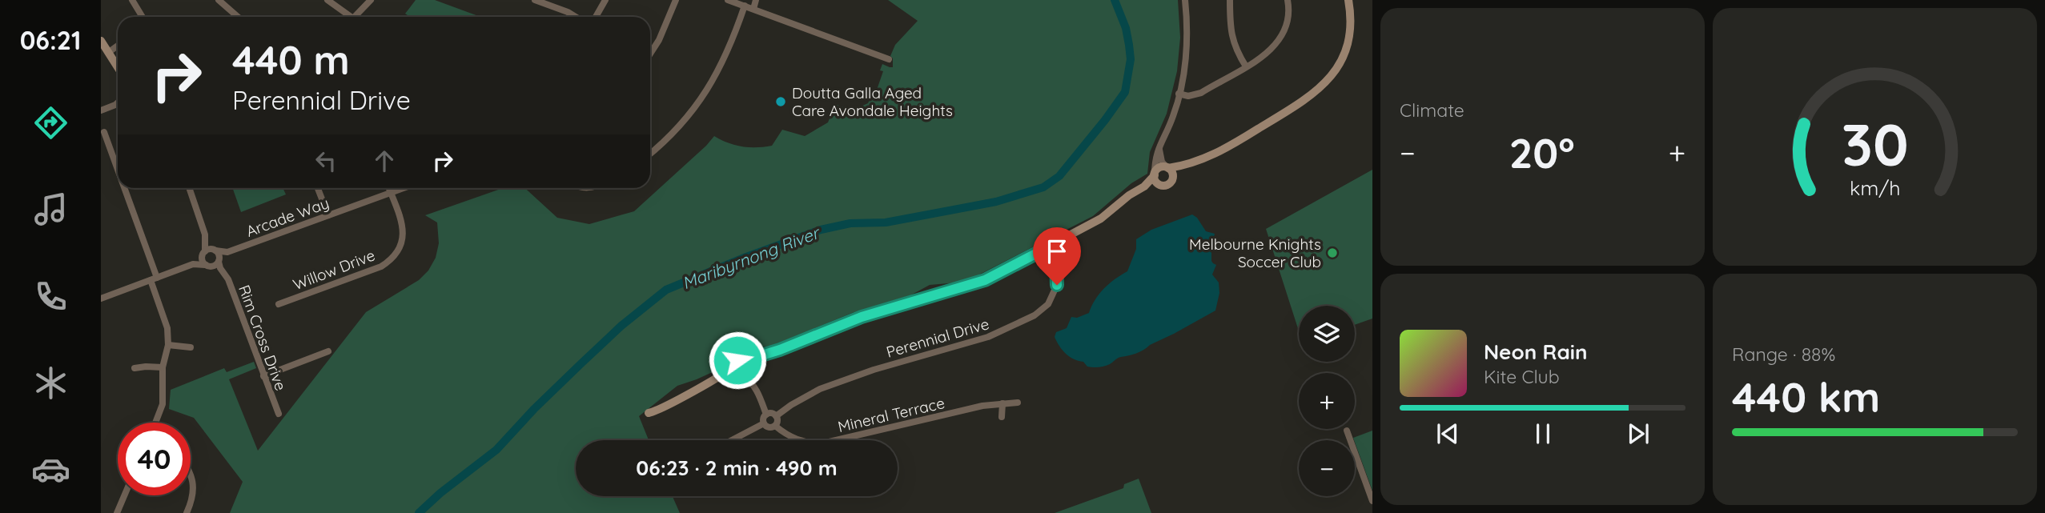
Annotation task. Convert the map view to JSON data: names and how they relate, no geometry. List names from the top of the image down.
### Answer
{
  "streets": {
    "street": [
      "Arcade Way",
      "Willow Drive",
      "Rim Cross Drive",
      "Perennial Drive",
      "Mineral Terrace"
    ]
  },
  "crossings": [
    ["Arcade Way", "Willow Drive"],
    ["Arcade Way", "Rim Cross Drive"],
    ["Perennial Drive", "Mineral Terrace"]
  ],
  "water": ["Maribyrnong River"],
  "places": ["Doutta Galla Aged Care Avondale Heights", "Melbourne Knights Soccer Club"],
  "page": {
    "tabs": "06:21",
    "tile": [
      "Climate",
      ["Range · 88%", "440 km"]
    ],
    "turn": ["440 m", "Perennial Drive"],
    "heat": ["−", "20°", "+"],
    "map_buttons": ["+", "−"],
    "song": ["Neon Rain", "Kite Club"],
    "limit": "40",
    "trip": "06:23 · 2 min · 490 m",
    "gauge": ["30", "km/h"]
  }
}
